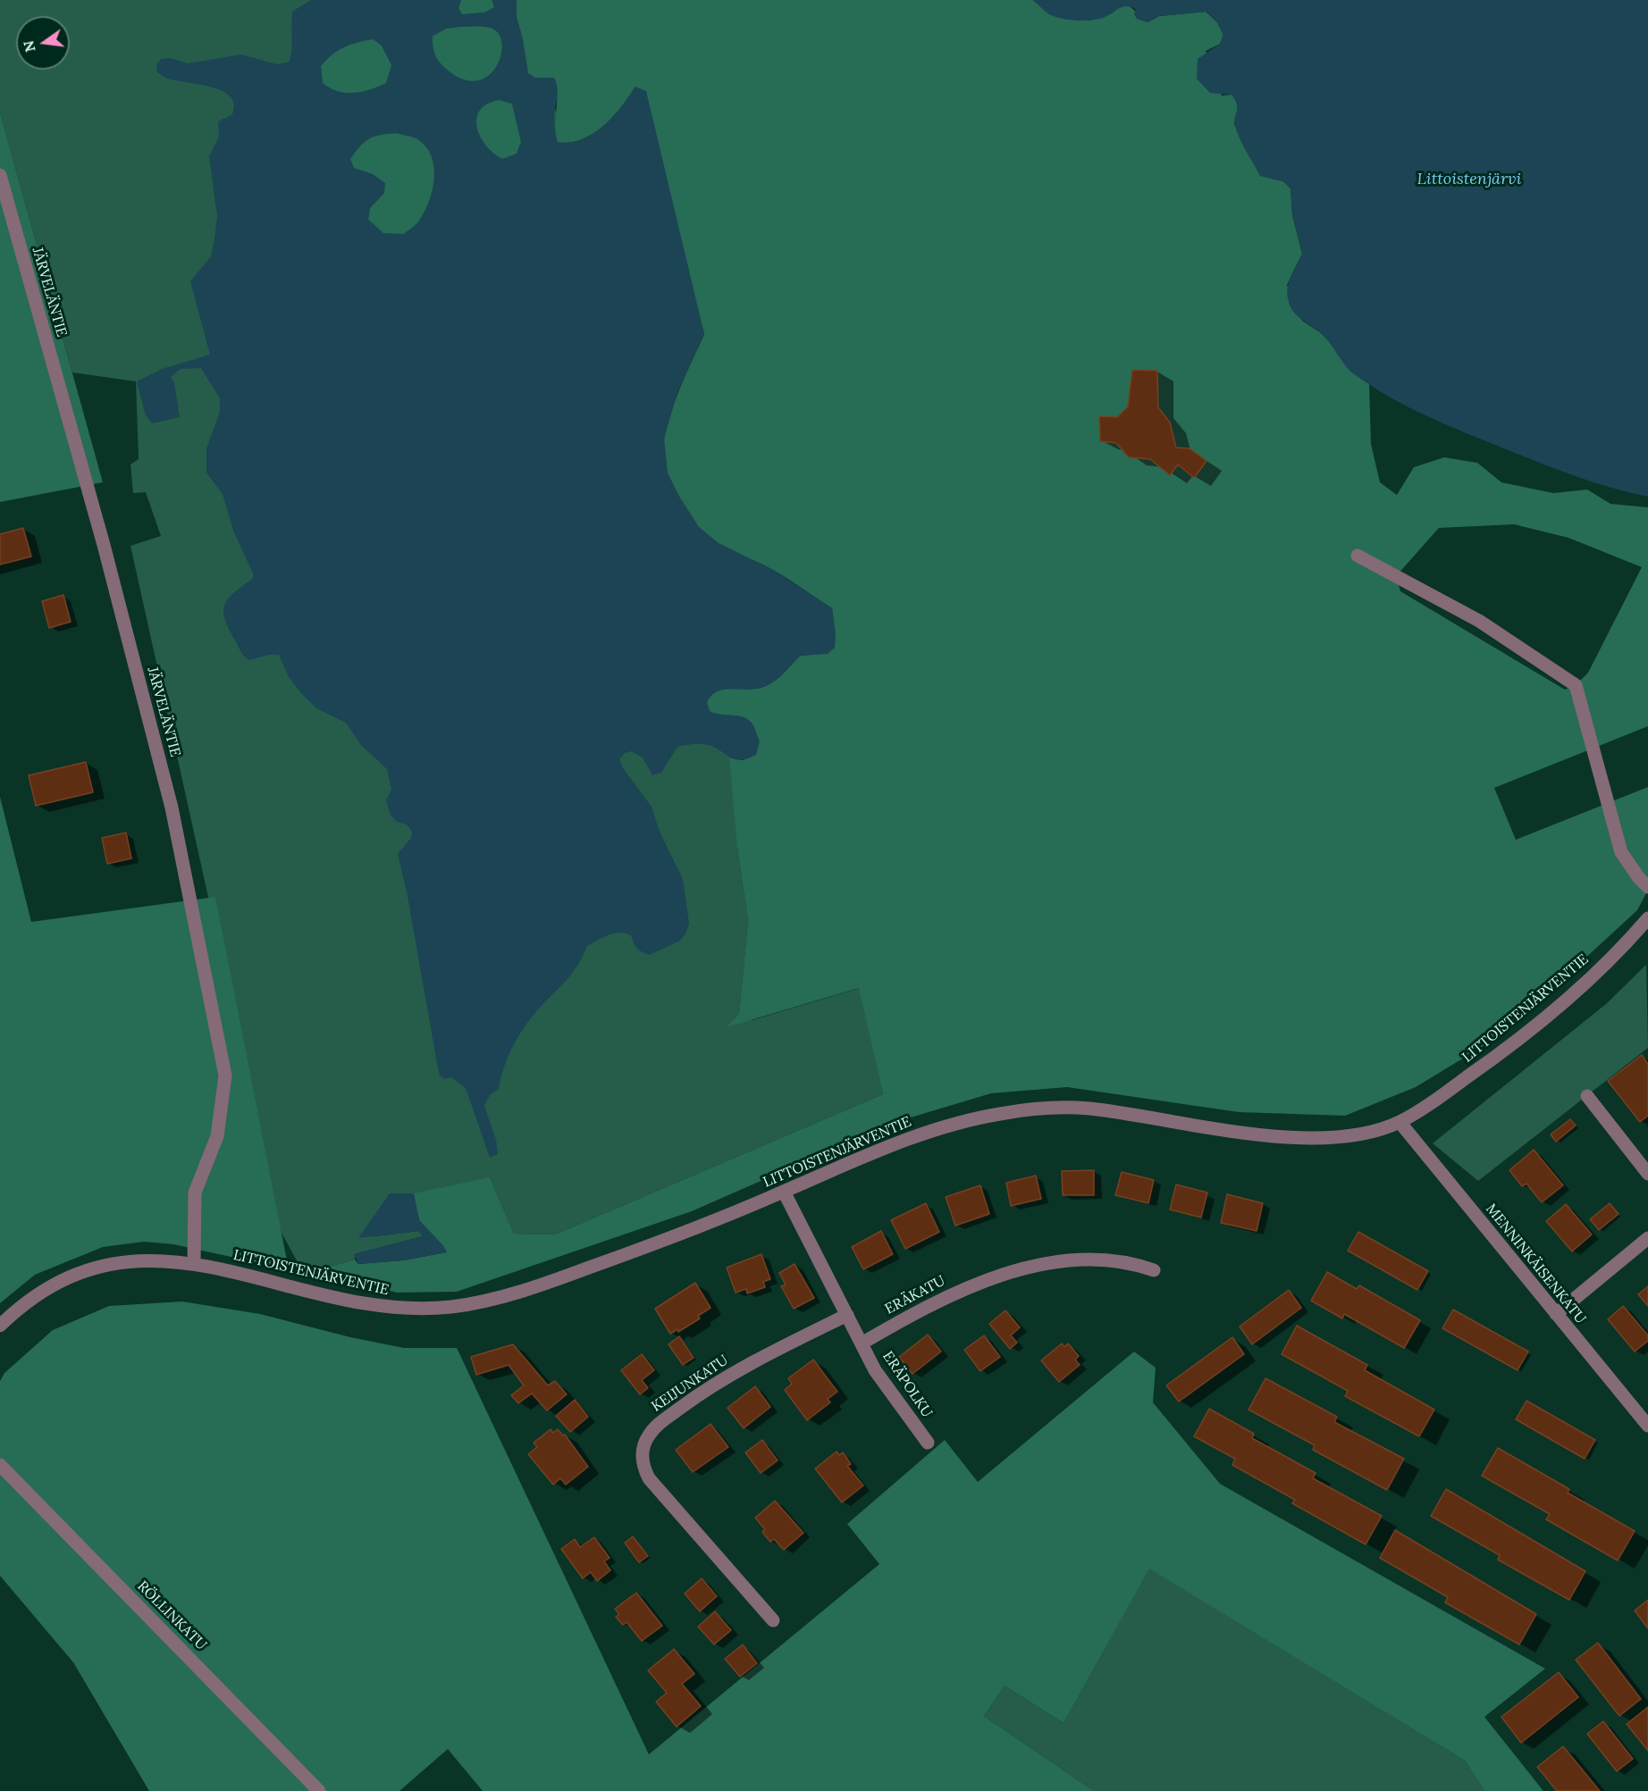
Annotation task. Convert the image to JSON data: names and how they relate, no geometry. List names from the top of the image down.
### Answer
{
  "streets": {
    "street": [
      "JÄRVELÄNTIE",
      "LITTOISTENJÄRVENTIE",
      "MENNINKÄISENKATU",
      "ERÄKATU",
      "KEIJUNKATU",
      "ERÄPOLKU",
      "RÖLLINKATU"
    ]
  },
  "crossings": [
    ["JÄRVELÄNTIE", "LITTOISTENJÄRVENTIE"],
    ["LITTOISTENJÄRVENTIE", "MENNINKÄISENKATU"],
    ["ERÄKATU", "ERÄPOLKU"]
  ],
  "water": ["Littoistenjärvi"],
  "north": "left"
}
